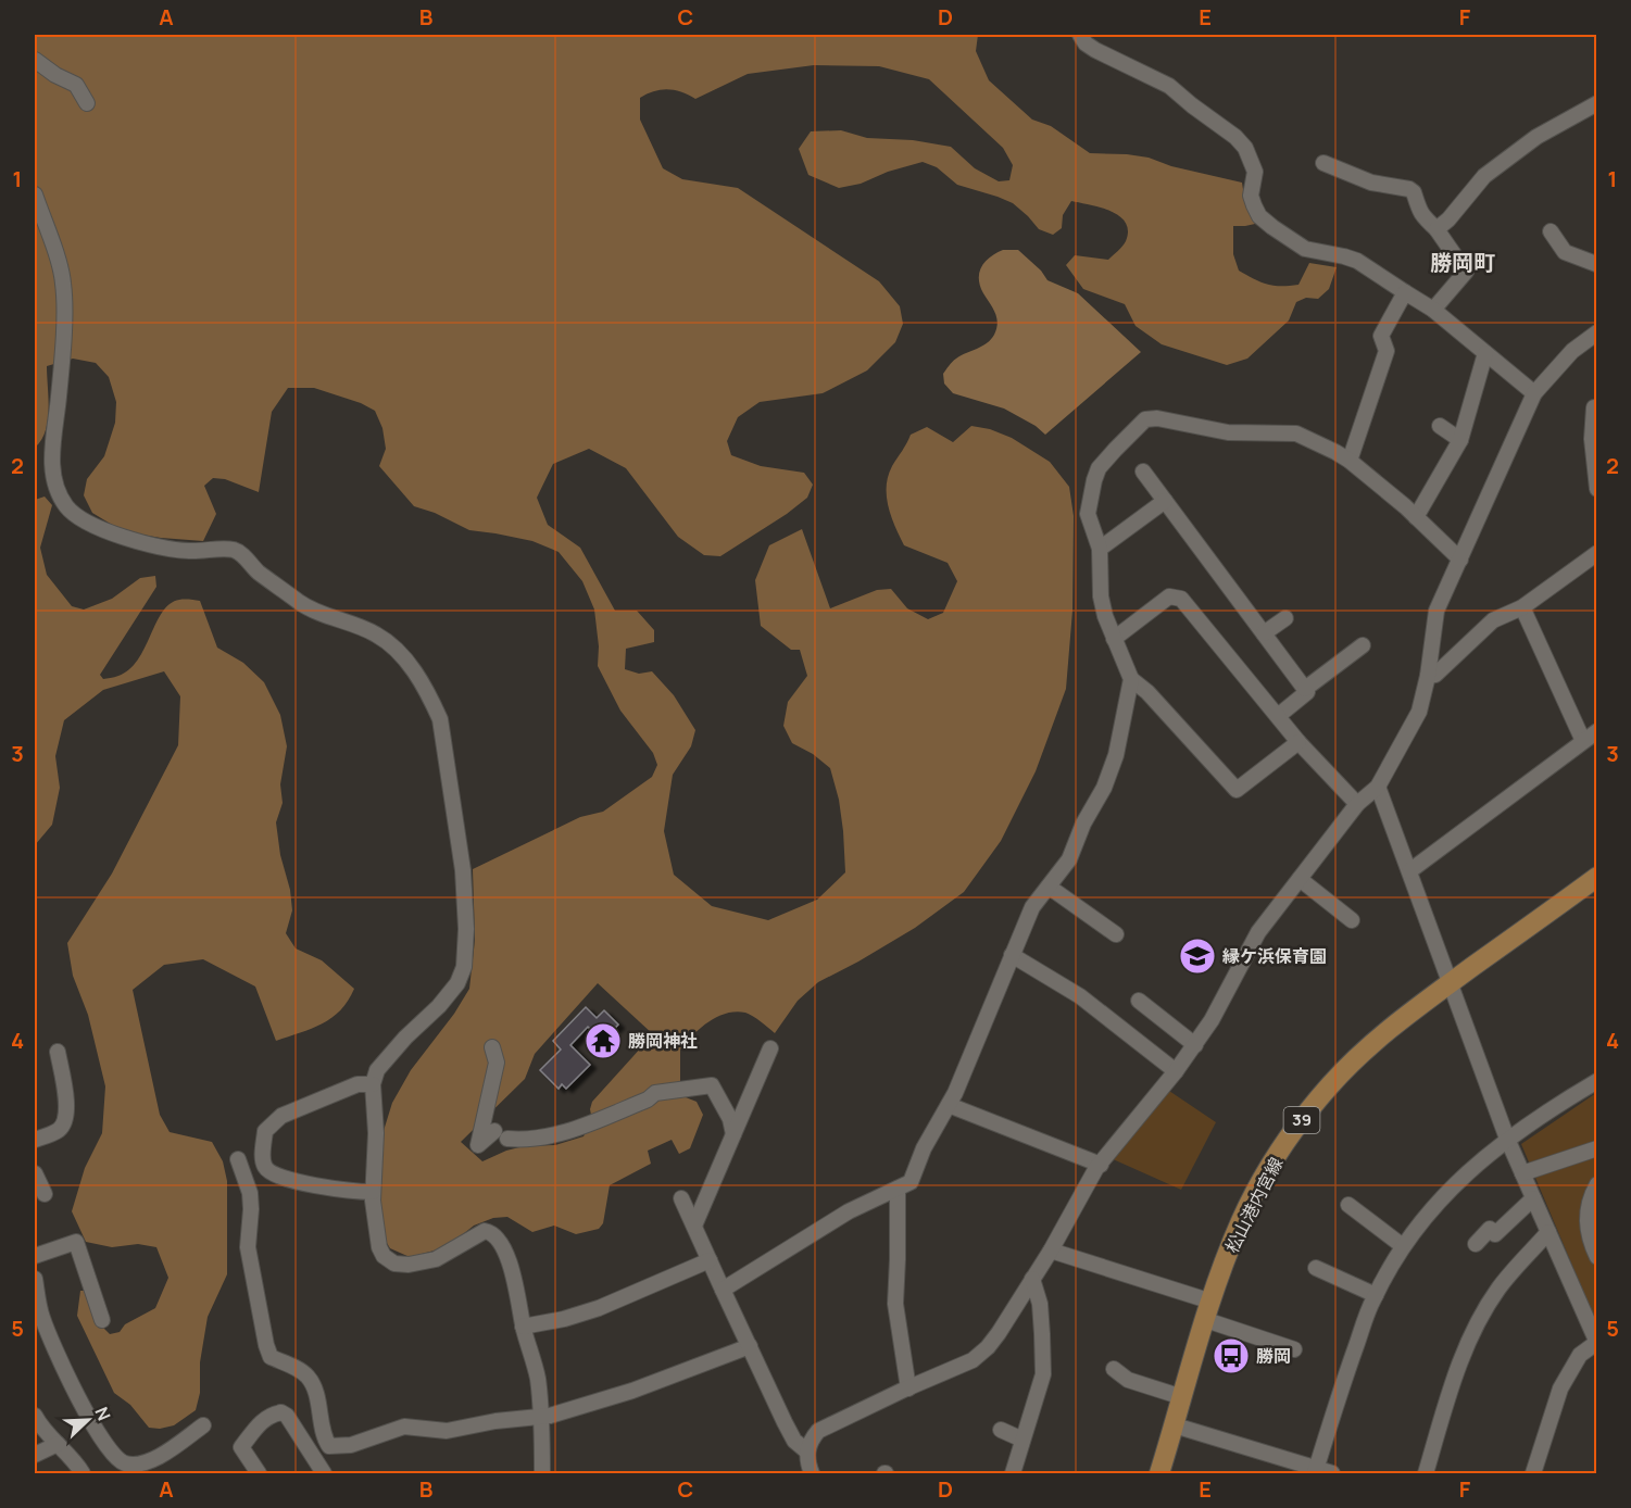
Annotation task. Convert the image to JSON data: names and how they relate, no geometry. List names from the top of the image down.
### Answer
{
  "streets": {
    "main road": ["39", "松山港内宮線"]
  },
  "districts": ["勝岡町"],
  "places": {
    "school or university": ["縁ケ浜保育園"],
    "temple": ["勝岡神社"],
    "bus stop": ["勝岡"]
  },
  "north": "top right",
  "grid": {
    "columns": [
      "A",
      "B",
      "C",
      "D",
      "E",
      "F"
    ],
    "rows": [
      "1",
      "2",
      "3",
      "4",
      "5"
    ]
  }
}
